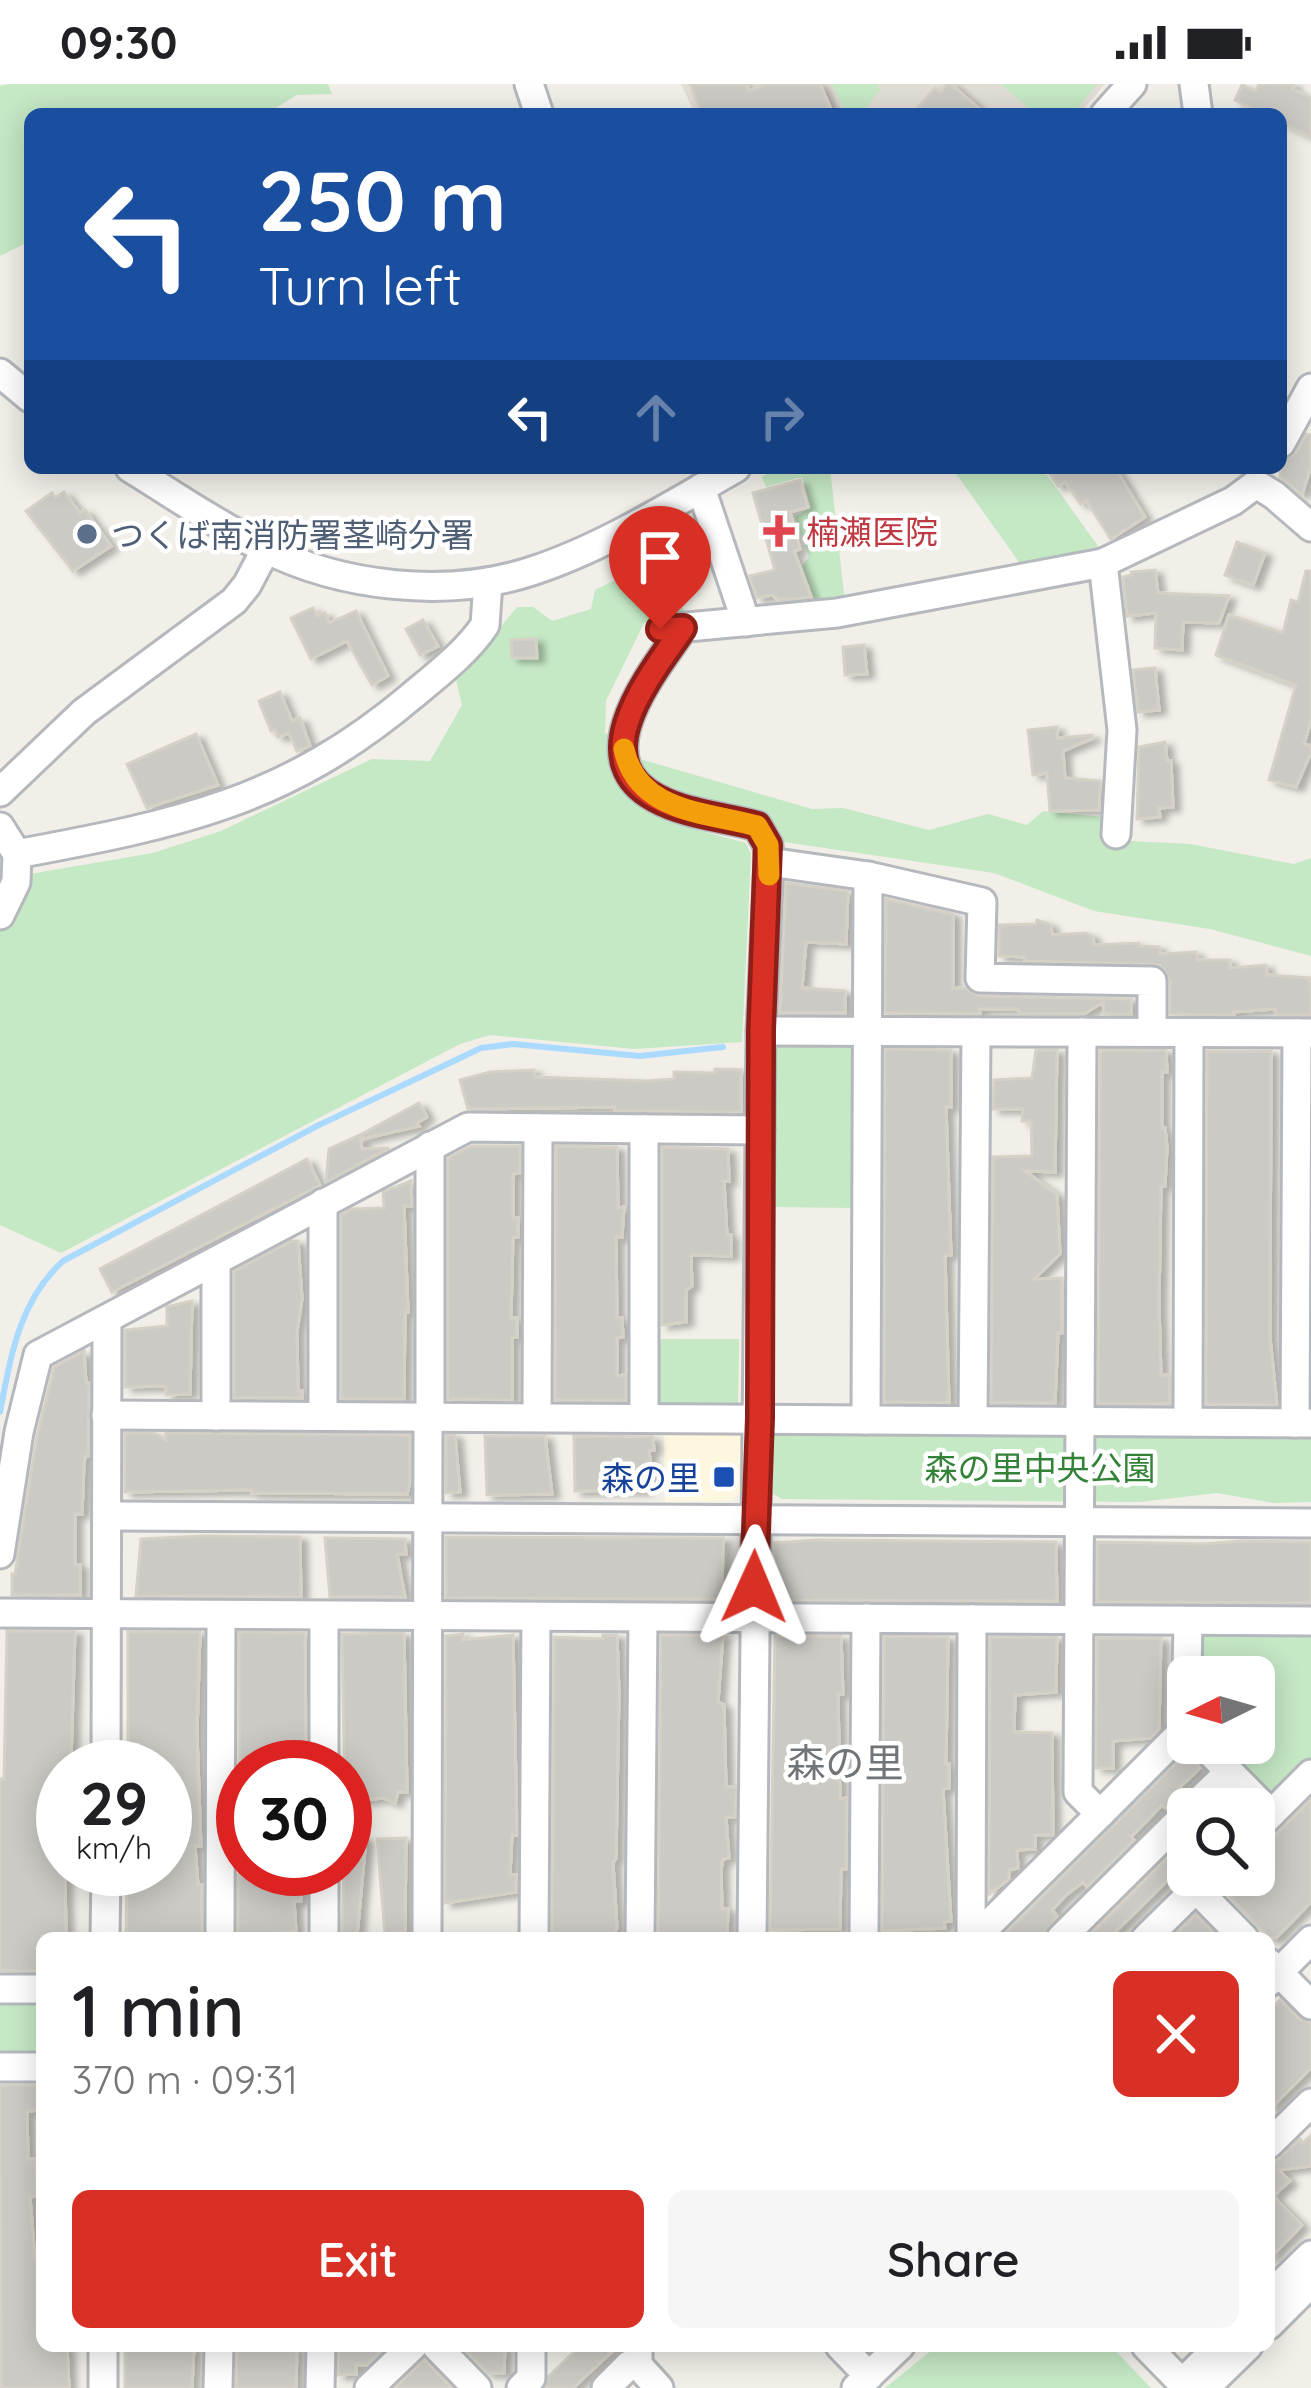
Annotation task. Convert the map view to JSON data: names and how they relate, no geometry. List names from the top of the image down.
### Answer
{
  "districts": ["森の里"],
  "parks": ["森の里中央公園"],
  "places": {
    "health": ["楠瀬医院"],
    "other": ["つくば南消防署茎崎分署"],
    "transit": ["森の里"]
  },
  "north": "left",
  "page": {
    "status": "09:30",
    "turn": ["250 m", "Turn left"],
    "speed": "29 km/h",
    "limit": "30",
    "heading": ["1 min", "370 m · 09:31"],
    "buttons": ["Exit", "Share"]
  }
}
